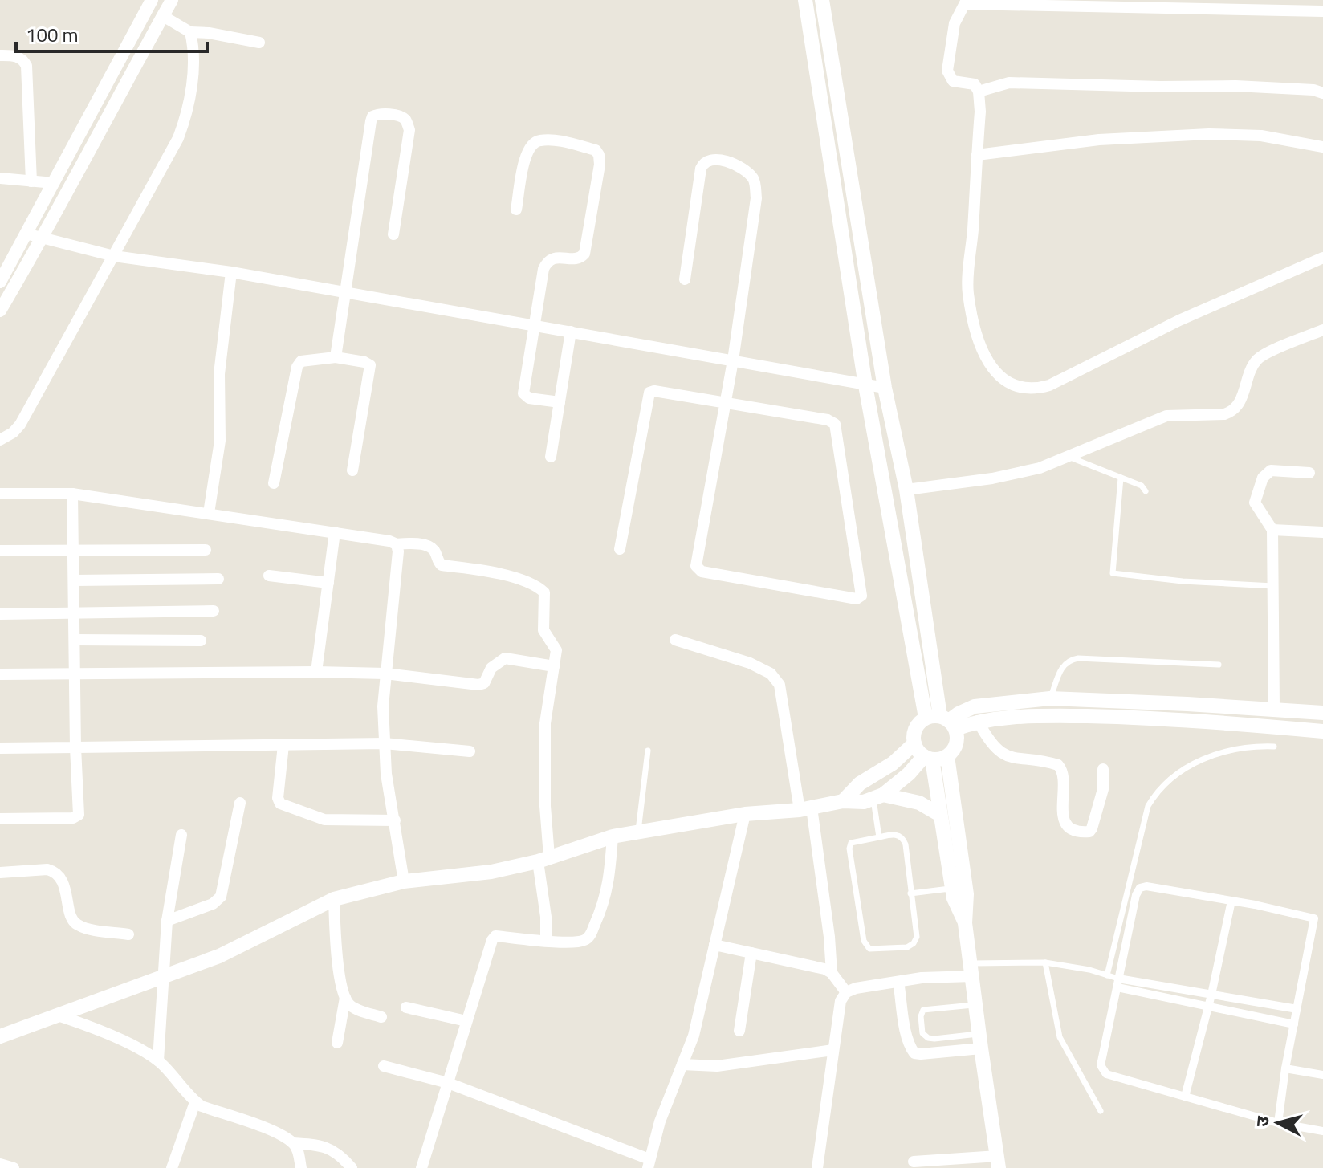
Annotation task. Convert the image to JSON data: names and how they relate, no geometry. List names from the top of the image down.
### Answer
{
  "scale_bar": "100 m",
  "north": "left"
}
